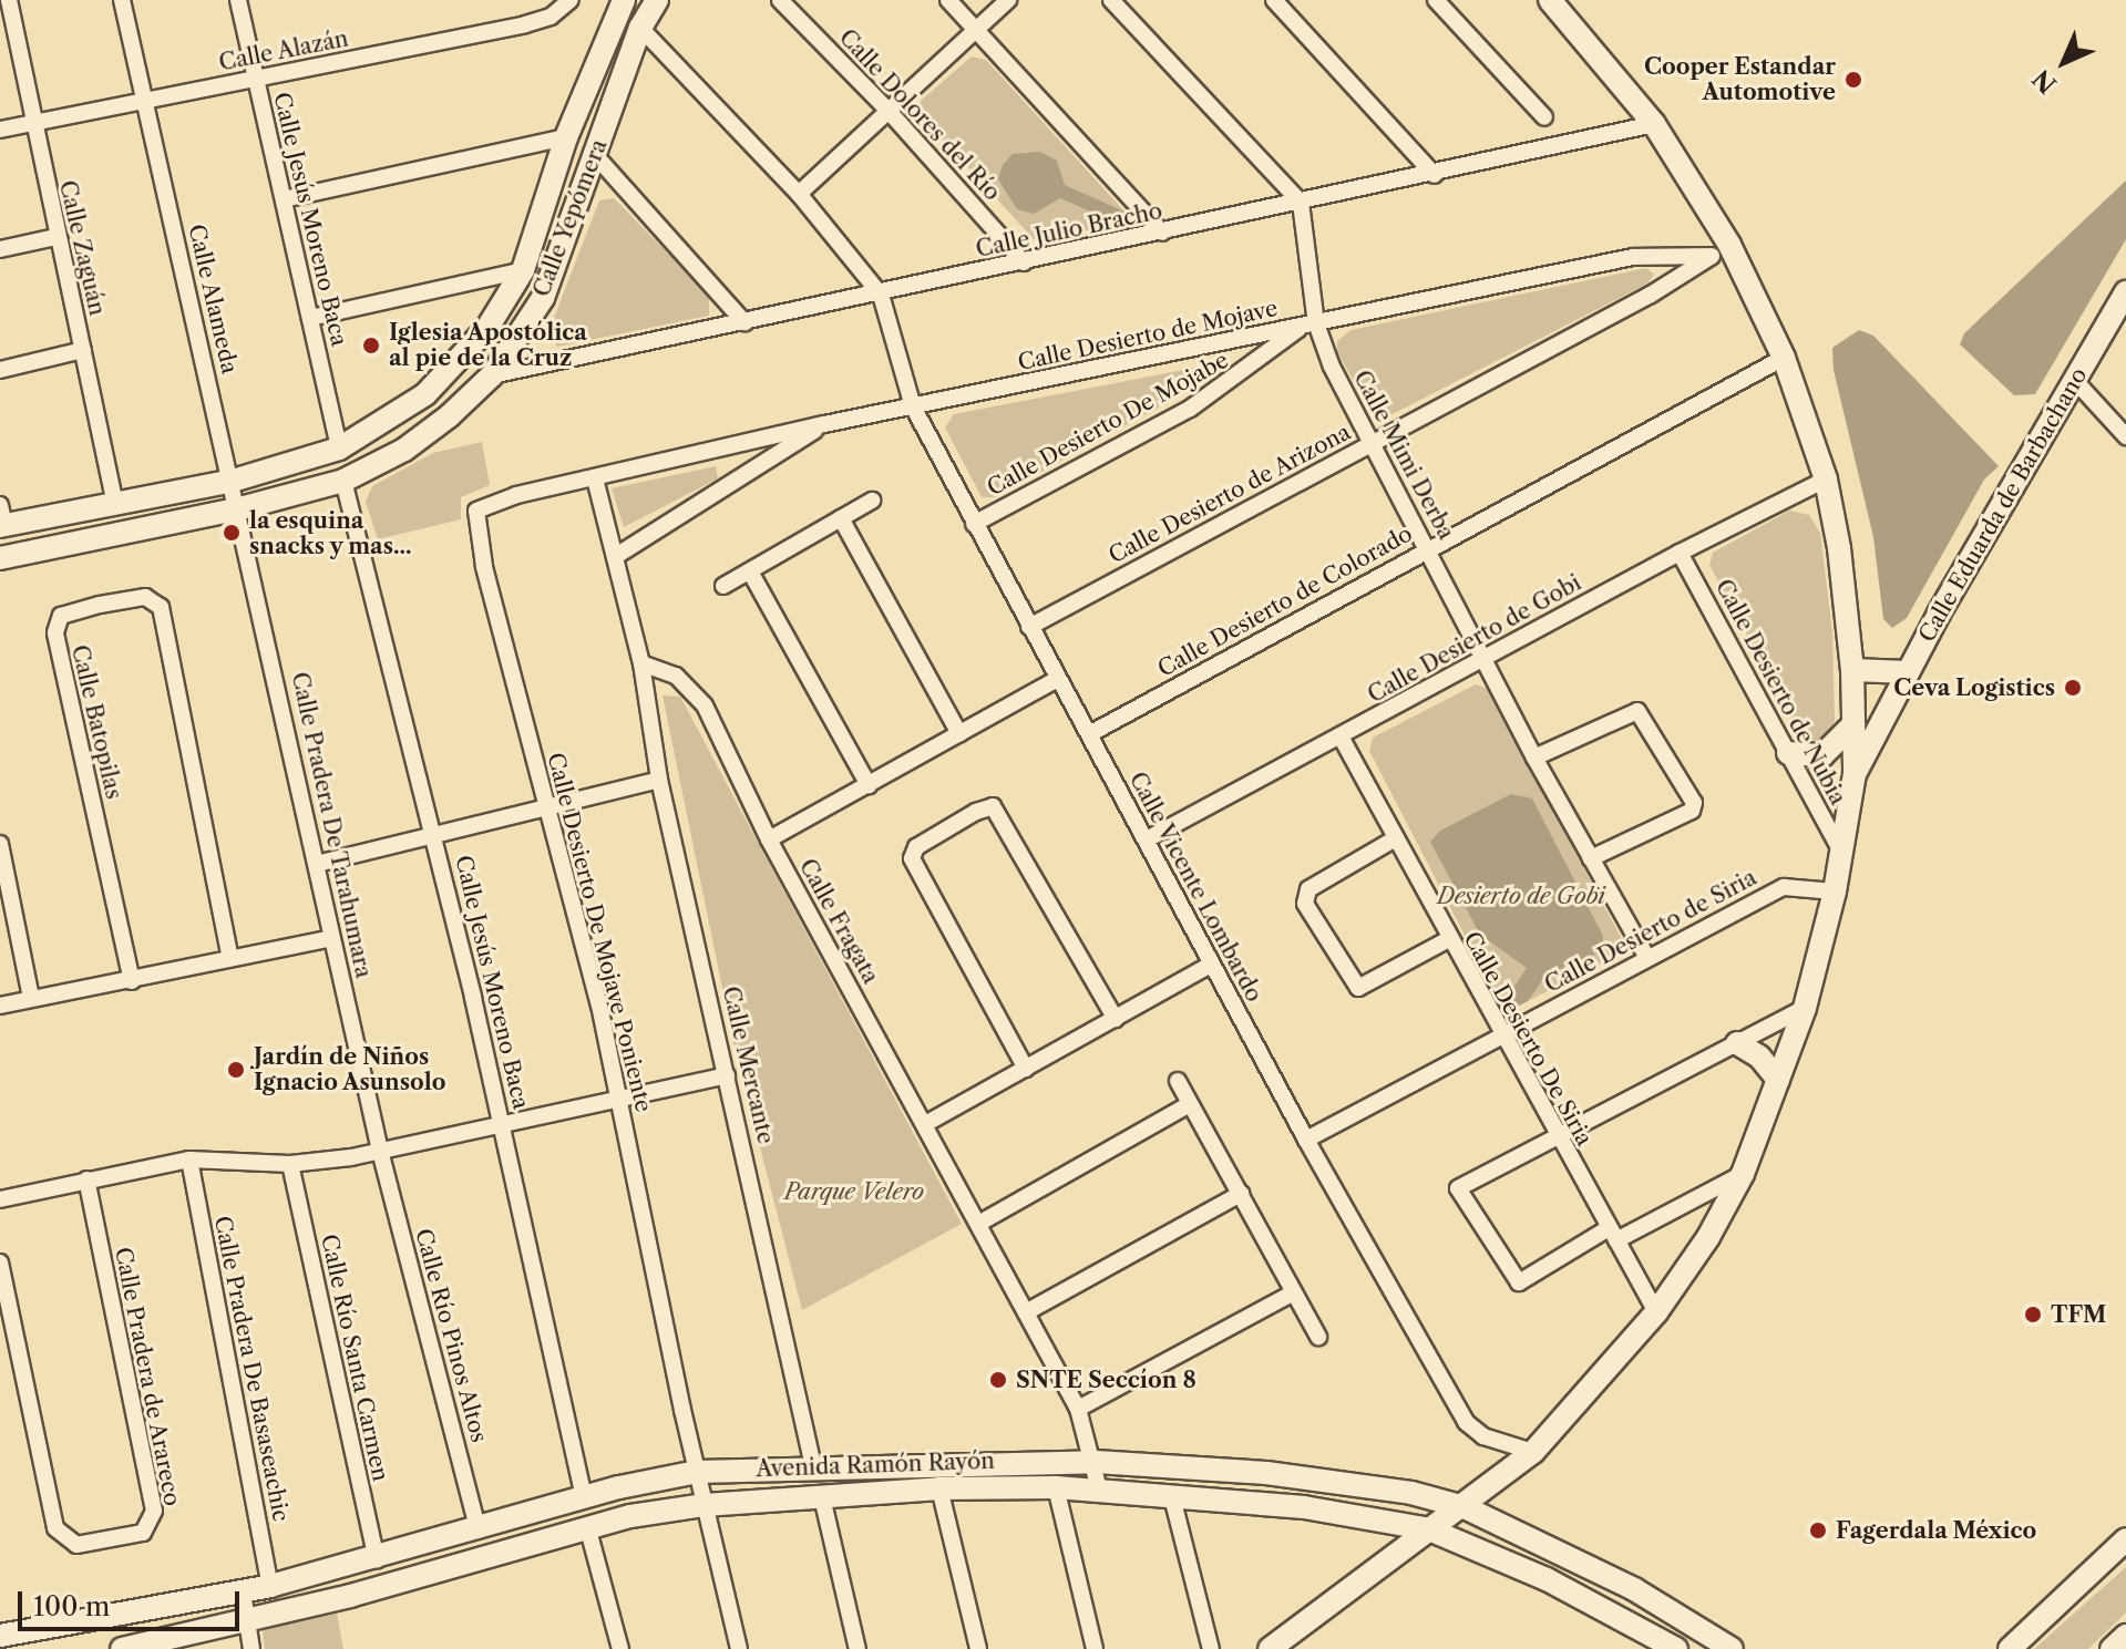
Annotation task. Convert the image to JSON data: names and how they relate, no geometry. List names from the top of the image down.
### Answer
{
  "streets": {
    "main road": ["Calle Yepómera", "Calle Eduarda de Barbachano", "Avenida Ramón Rayón"],
    "street": [
      "Calle Alazán",
      "Calle Dolores del Río",
      "Calle Jesús Moreno Baca",
      "Calle Julio Bracho",
      "Calle Zaguán",
      "Calle Alameda",
      "Calle Desierto de Mojave",
      "Calle Desierto De Mojabe",
      "Calle Mimi Derba",
      "Calle Desierto de Arizona",
      "Calle Desierto de Colorado",
      "Calle Desierto de Gobi",
      "Calle Desierto de Nubia",
      "Calle Batopilas",
      "Calle Pradera De Tarahumara",
      "Calle Vicente Lombardo",
      "Calle Fragata",
      "Calle Desierto de Siria",
      "Calle Desierto De Mojave Poniente",
      "Calle Desierto De Siria",
      "Calle Mercante",
      "Calle Río Pinos Altos",
      "Calle Río Santa Carmen",
      "Calle Pradera De Basaseachic",
      "Calle Pradera de Arareco"
    ]
  },
  "crossings": [
    ["Calle Alazán", "Calle Jesús Moreno Baca"],
    ["Calle Alazán", "Calle Zaguán"],
    ["Calle Alazán", "Calle Alameda"],
    ["Calle Dolores del Río", "Calle Julio Bracho"],
    ["Calle Yepómera", "Calle Jesús Moreno Baca"],
    ["Calle Yepómera", "Calle Julio Bracho"],
    ["Calle Yepómera", "Calle Zaguán"],
    ["Calle Yepómera", "Calle Alameda"],
    ["Calle Yepómera", "Calle Pradera De Tarahumara"],
    ["Calle Jesús Moreno Baca", "Avenida Ramón Rayón"],
    ["Calle Julio Bracho", "Calle Mimi Derba"],
    ["Calle Julio Bracho", "Calle Vicente Lombardo"],
    ["Calle Alameda", "Calle Pradera De Tarahumara"],
    ["Calle Desierto de Mojave", "Calle Desierto De Mojabe"],
    ["Calle Desierto de Mojave", "Calle Mimi Derba"],
    ["Calle Desierto de Mojave", "Calle Desierto de Arizona"],
    ["Calle Desierto de Mojave", "Calle Vicente Lombardo"],
    ["Calle Desierto de Mojave", "Calle Desierto De Mojave Poniente"],
    ["Calle Desierto de Mojave", "Calle Mercante"],
    ["Calle Desierto De Mojabe", "Calle Mimi Derba"],
    ["Calle Desierto De Mojabe", "Calle Vicente Lombardo"],
    ["Calle Mimi Derba", "Calle Desierto de Arizona"],
    ["Calle Mimi Derba", "Calle Desierto de Colorado"],
    ["Calle Mimi Derba", "Calle Desierto de Gobi"],
    ["Calle Mimi Derba", "Calle Desierto de Siria"],
    ["Calle Desierto de Arizona", "Calle Vicente Lombardo"],
    ["Calle Eduarda de Barbachano", "Calle Desierto de Nubia"],
    ["Calle Eduarda de Barbachano", "Calle Vicente Lombardo"],
    ["Calle Eduarda de Barbachano", "Calle Desierto de Siria"],
    ["Calle Eduarda de Barbachano", "Calle Desierto De Siria"],
    ["Calle Eduarda de Barbachano", "Avenida Ramón Rayón"],
    ["Calle Desierto de Colorado", "Calle Vicente Lombardo"],
    ["Calle Desierto de Gobi", "Calle Desierto de Nubia"],
    ["Calle Desierto de Gobi", "Calle Vicente Lombardo"],
    ["Calle Desierto de Gobi", "Calle Desierto De Siria"],
    ["Calle Pradera De Tarahumara", "Calle Río Pinos Altos"],
    ["Calle Vicente Lombardo", "Calle Desierto de Siria"],
    ["Calle Fragata", "Calle Mercante"],
    ["Calle Fragata", "Avenida Ramón Rayón"],
    ["Calle Desierto de Siria", "Calle Desierto De Siria"],
    ["Calle Desierto De Mojave Poniente", "Calle Mercante"],
    ["Calle Desierto De Mojave Poniente", "Avenida Ramón Rayón"],
    ["Calle Mercante", "Avenida Ramón Rayón"],
    ["Calle Río Pinos Altos", "Avenida Ramón Rayón"],
    ["Calle Río Santa Carmen", "Avenida Ramón Rayón"],
    ["Calle Pradera De Basaseachic", "Avenida Ramón Rayón"]
  ],
  "parks": ["Desierto de Gobi", "Parque Velero"],
  "places": [
    "Cooper Estandar Automotive",
    "Iglesia Apostólica al pie de la Cruz",
    "la esquina snacks y mas...",
    "Ceva Logistics",
    "Jardín de Niños Ignacio Asunsolo",
    "TFM",
    "SNTE Seccíon 8",
    "Fagerdala México"
  ],
  "scale_bar": "100 m",
  "north": "bottom left"
}
